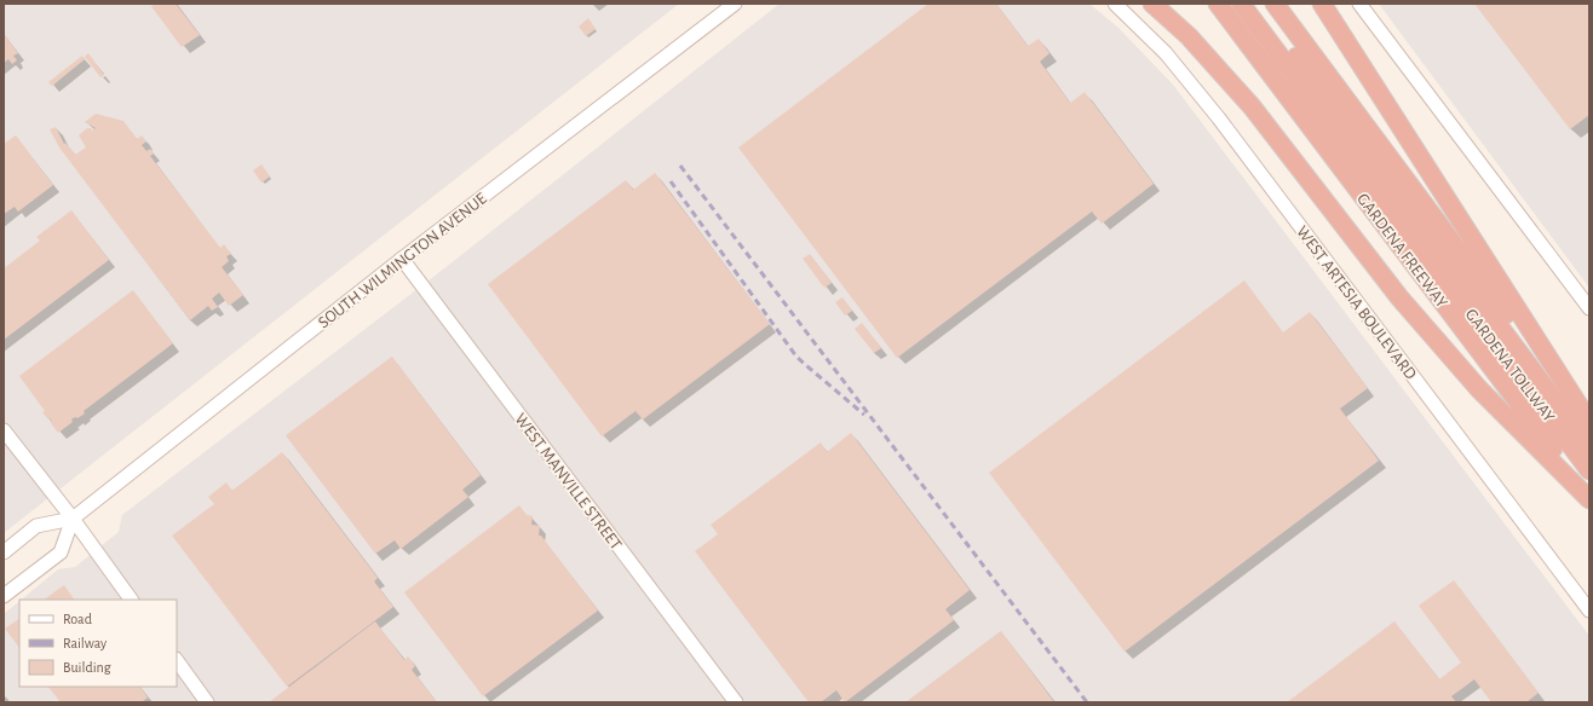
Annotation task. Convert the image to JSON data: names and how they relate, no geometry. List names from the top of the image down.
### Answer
{
  "streets": {
    "highway": ["GARDENA FREEWAY", "GARDENA TOLLWAY"],
    "main road": ["SOUTH WILMINGTON AVENUE", "WEST ARTESIA BOULEVARD", "WEST MANVILLE STREET"]
  },
  "crossings": [
    ["SOUTH WILMINGTON AVENUE", "WEST MANVILLE STREET"]
  ],
  "legend": ["Road", "Railway", "Building"]
}
